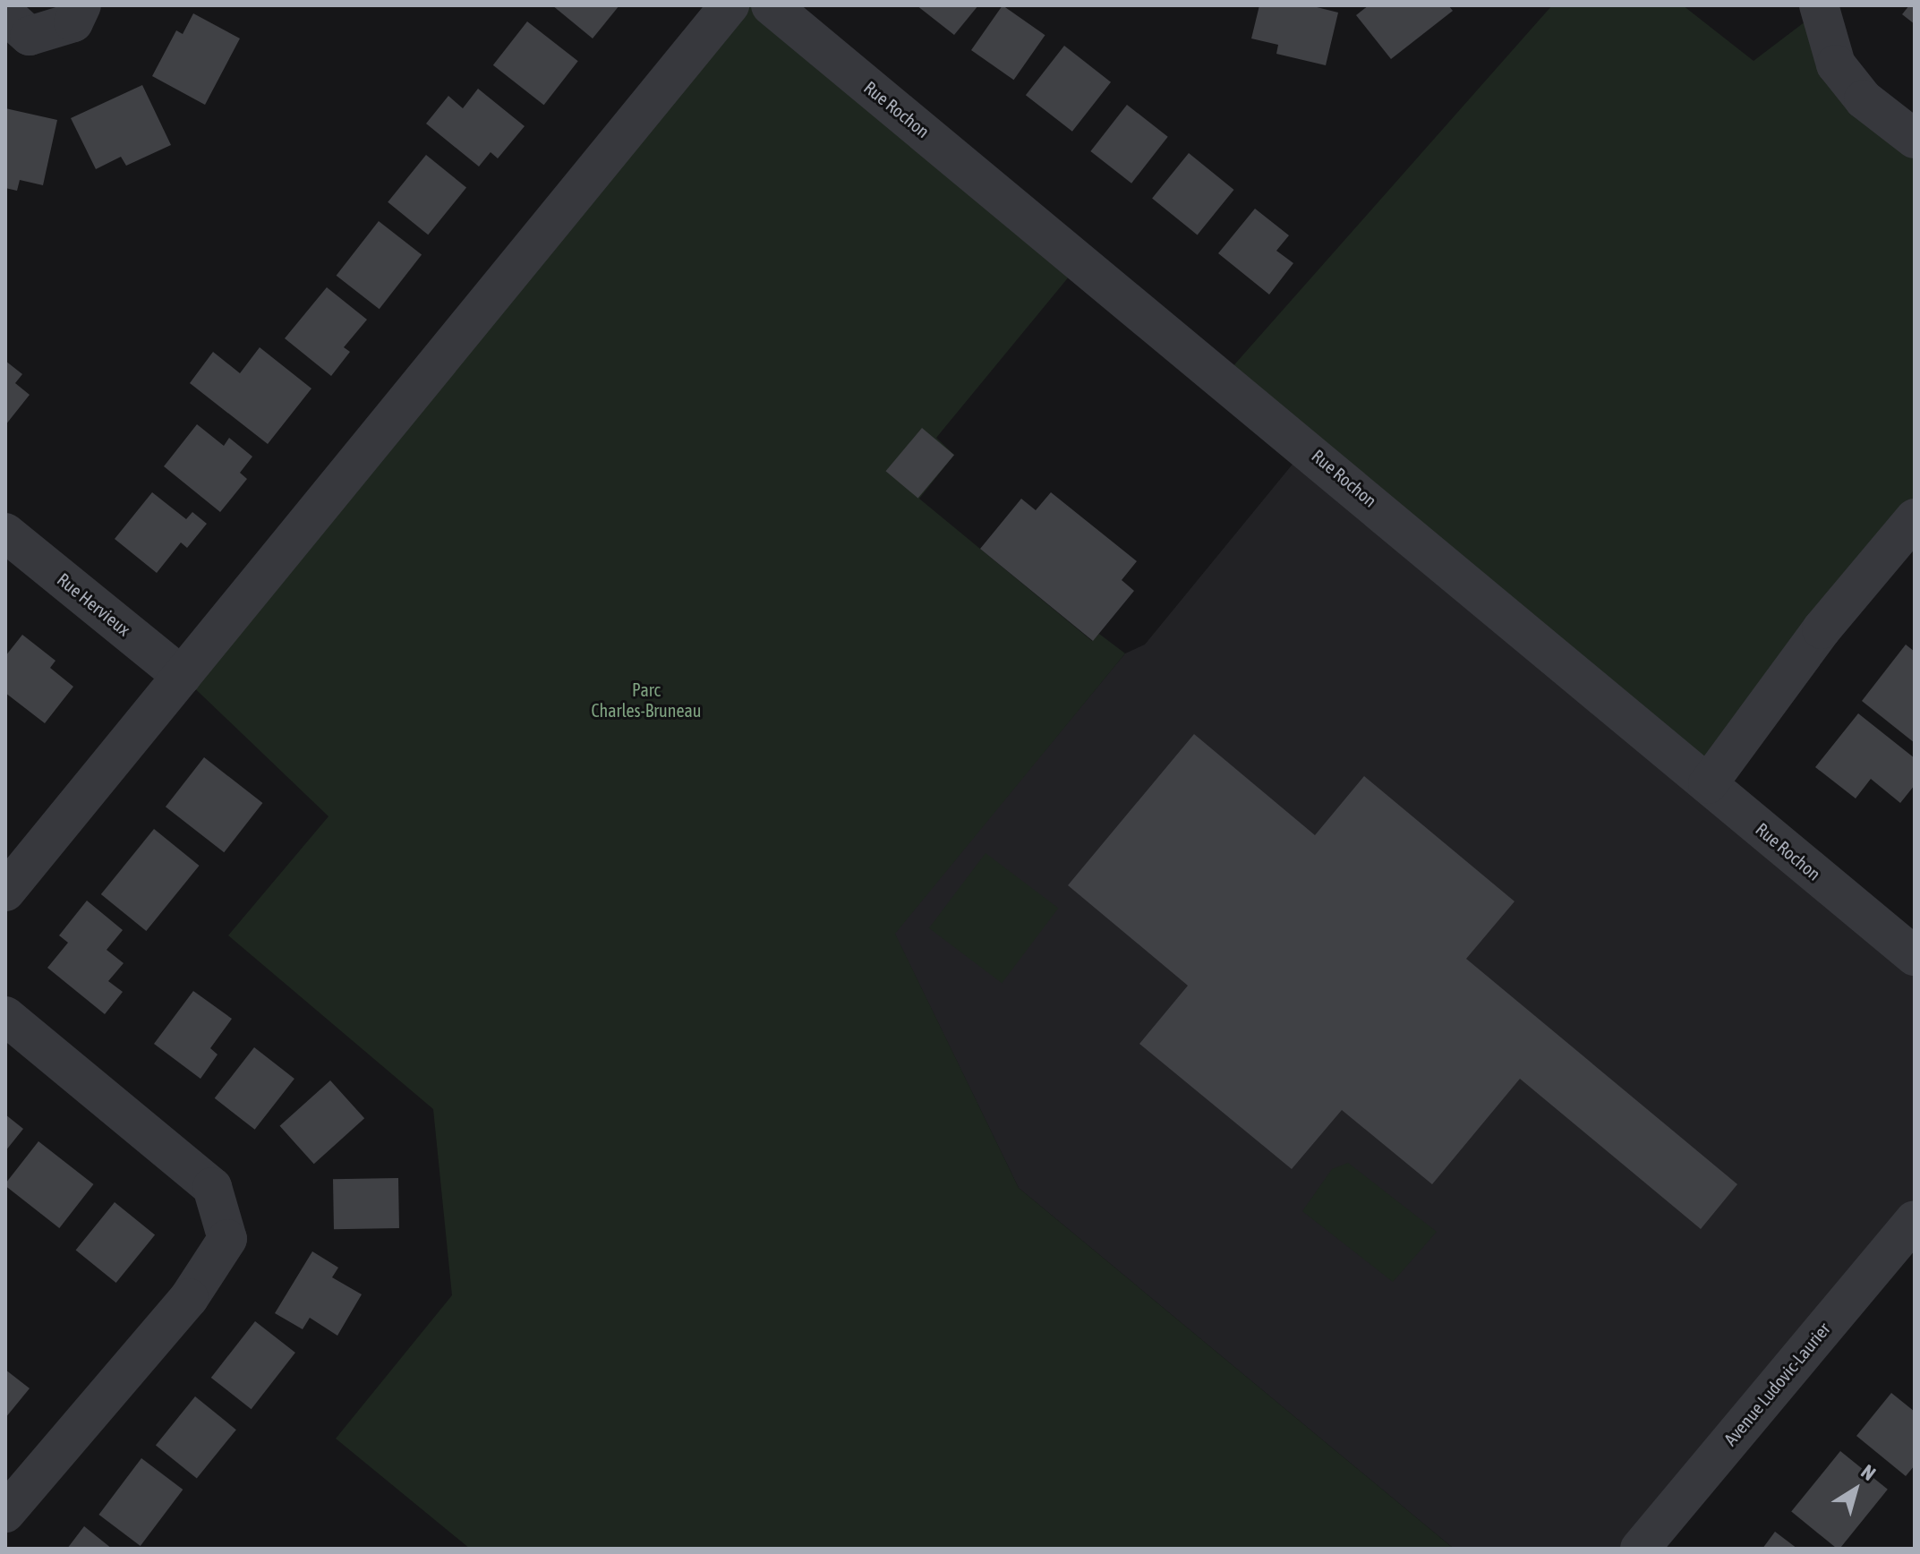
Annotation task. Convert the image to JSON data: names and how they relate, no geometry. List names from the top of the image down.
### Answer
{
  "streets": {
    "street": ["Rue Rochon", "Rue Hervieux", "Avenue Ludovic-Laurier"]
  },
  "parks": ["Parc Charles-Bruneau"],
  "north": "top right"
}
